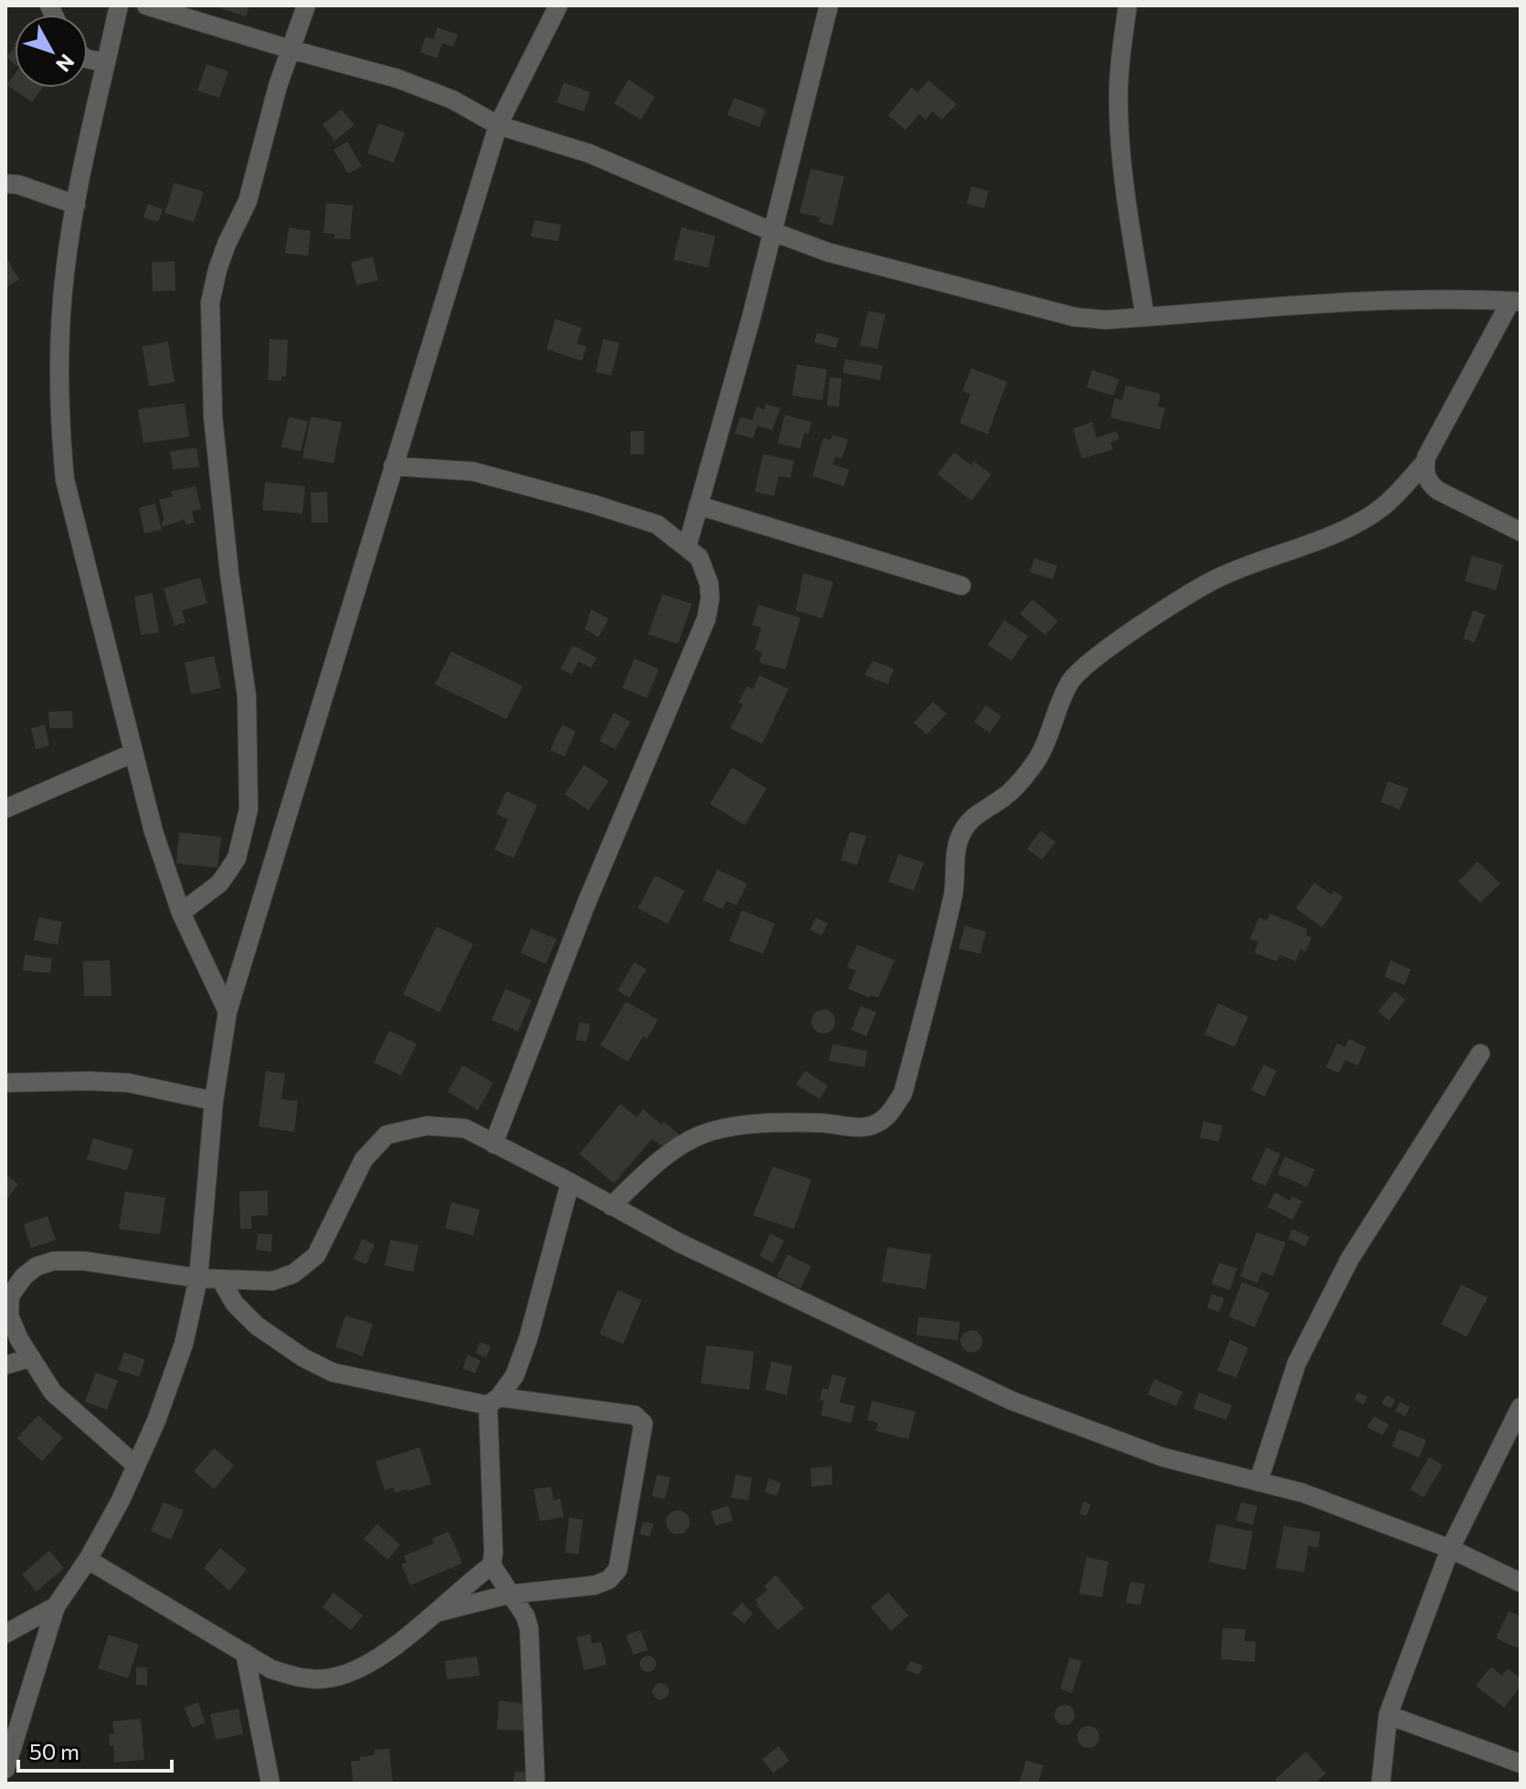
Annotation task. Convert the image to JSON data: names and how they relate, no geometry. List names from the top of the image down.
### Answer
{
  "scale_bar": "50 m",
  "north": "bottom right"
}
